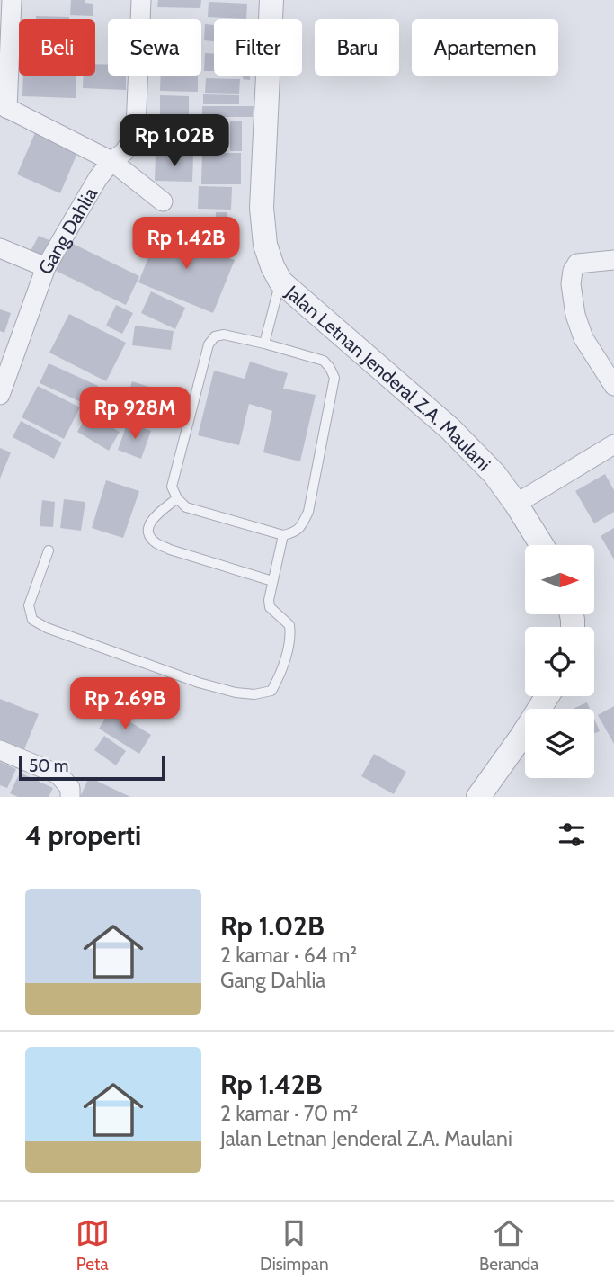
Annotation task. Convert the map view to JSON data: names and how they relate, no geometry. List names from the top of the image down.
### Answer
{
  "streets": {
    "street": ["Gang Dahlia", "Jalan Letnan Jenderal Z.A. Maulani"]
  },
  "scale_bar": "50 m",
  "north": "right",
  "page": {
    "chip": [
      "Beli",
      "Sewa",
      "Filter",
      "Baru",
      "Apartemen"
    ],
    "price": [
      "Rp 1.02B",
      "Rp 1.42B",
      "Rp 928M",
      "Rp 2.69B"
    ],
    "scale": "50 m",
    "heading": "4 properti",
    "list": [
      {
        "name": "Rp 1.02B",
        "note": "2 kamar · 64 m² · Gang Dahlia"
      },
      {
        "name": "Rp 1.42B",
        "note": "2 kamar · 70 m² · Jalan Letnan Jenderal Z.A. Maulani"
      }
    ],
    "tabs": ["Peta", "Disimpan", "Beranda"]
  }
}
